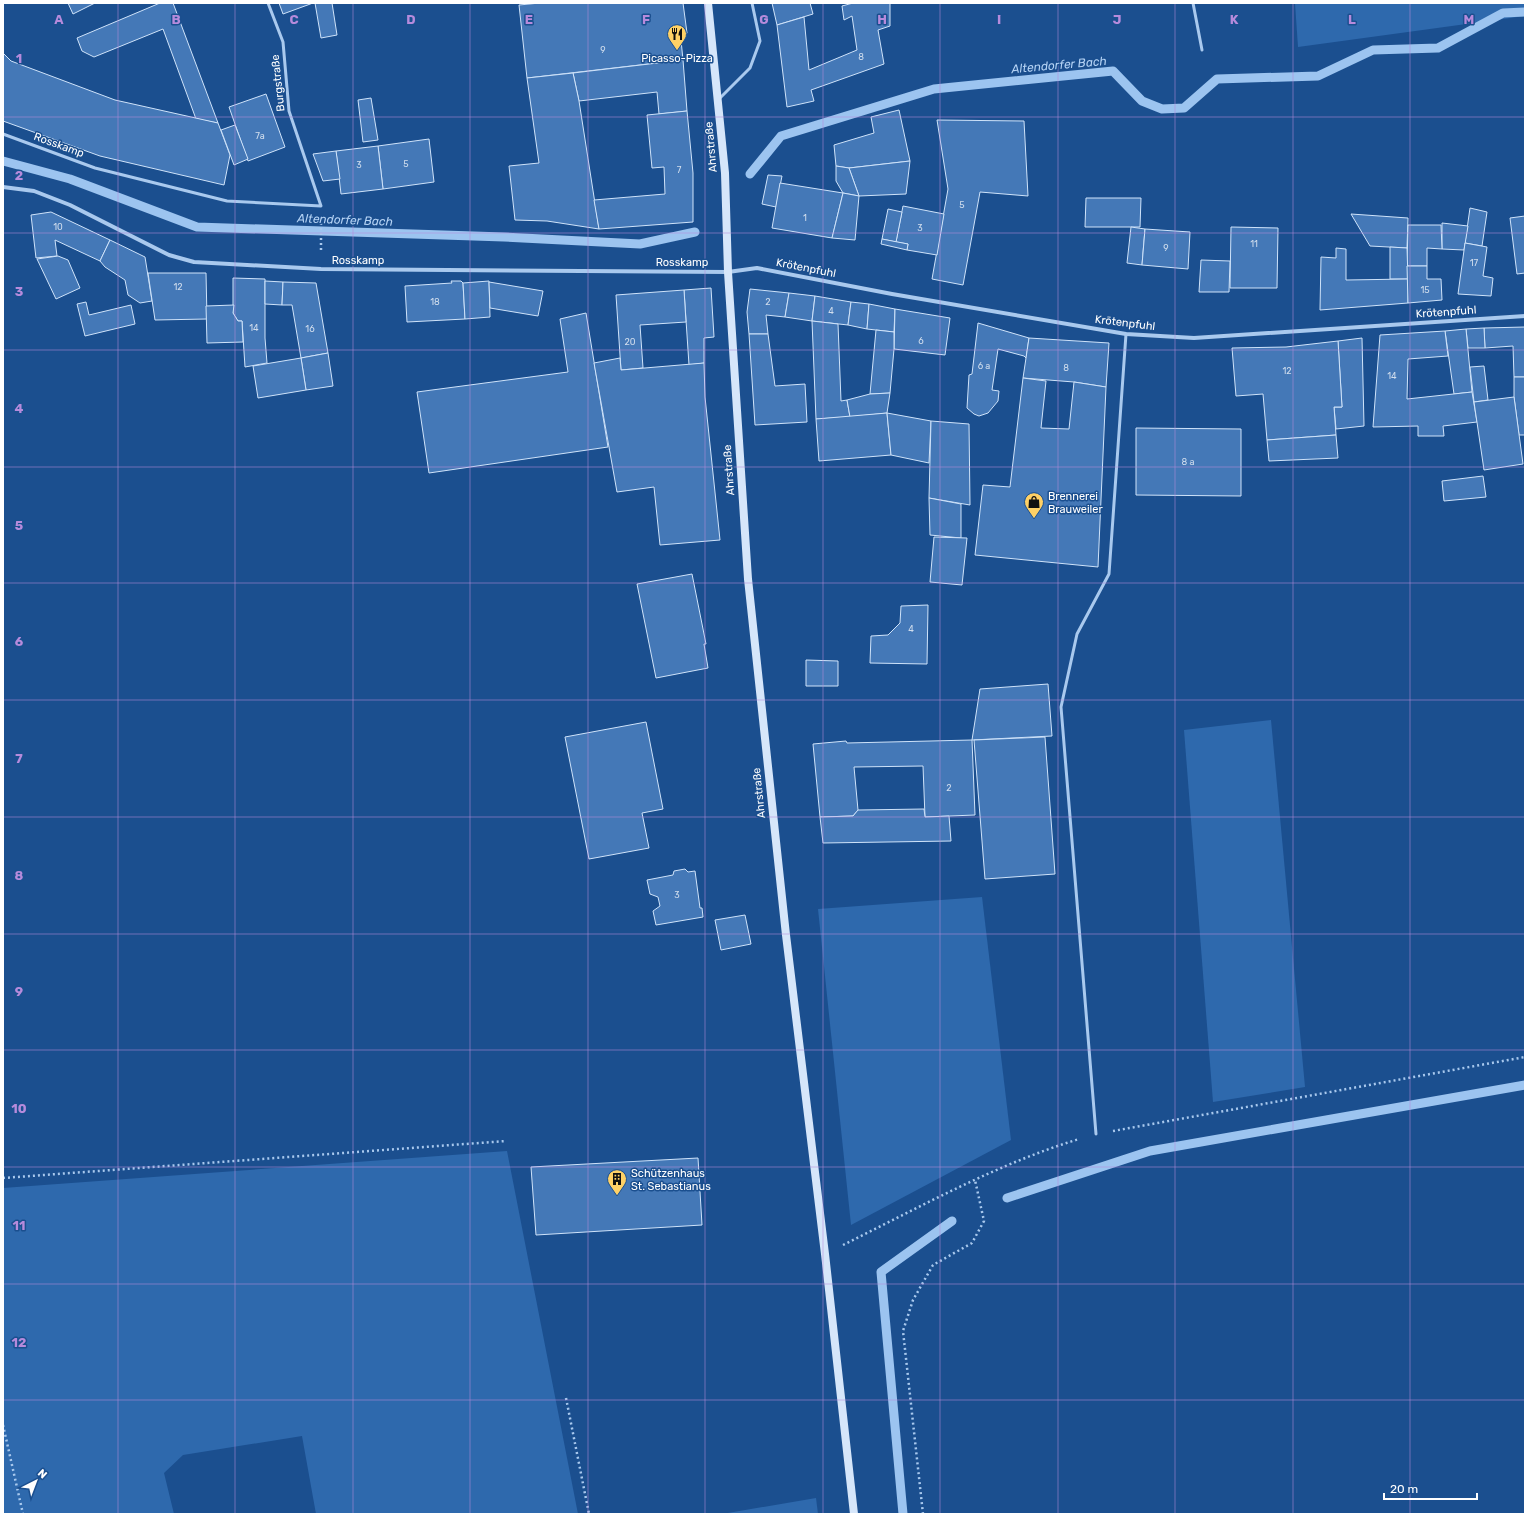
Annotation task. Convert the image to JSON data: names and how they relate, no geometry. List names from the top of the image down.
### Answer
{
  "streets": {
    "main road": ["Ahrstraße"],
    "street": ["Rosskamp", "Krötenpfuhl"],
    "lane": ["Burgstraße"]
  },
  "crossings": [
    ["Burgstraße", "Rosskamp"],
    ["Rosskamp", "Ahrstraße"],
    ["Rosskamp", "Krötenpfuhl"],
    ["Ahrstraße", "Krötenpfuhl"]
  ],
  "water": ["Altendorfer Bach"],
  "places": {
    "restaurant": ["Picasso-Pizza"],
    "shop": ["Brennerei Brauweiler"],
    "building": ["Schützenhaus St. Sebastianus"]
  },
  "house_numbers": [
    "9",
    "8",
    "7a",
    "5",
    "3",
    "7",
    "5",
    "1",
    "10",
    "3",
    "11",
    "9",
    "17",
    "12",
    "15",
    "18",
    "2",
    "4",
    "14",
    "16",
    "6",
    "20",
    "6 a",
    "8",
    "12",
    "14",
    "8 a",
    "4",
    "2",
    "3"
  ],
  "scale_bar": "20 m",
  "north": "top right",
  "grid": {
    "columns": [
      "A",
      "B",
      "C",
      "D",
      "E",
      "F",
      "G",
      "H",
      "I",
      "J",
      "K",
      "L",
      "M"
    ],
    "rows": [
      "1",
      "2",
      "3",
      "4",
      "5",
      "6",
      "7",
      "8",
      "9",
      "10",
      "11",
      "12"
    ]
  }
}
